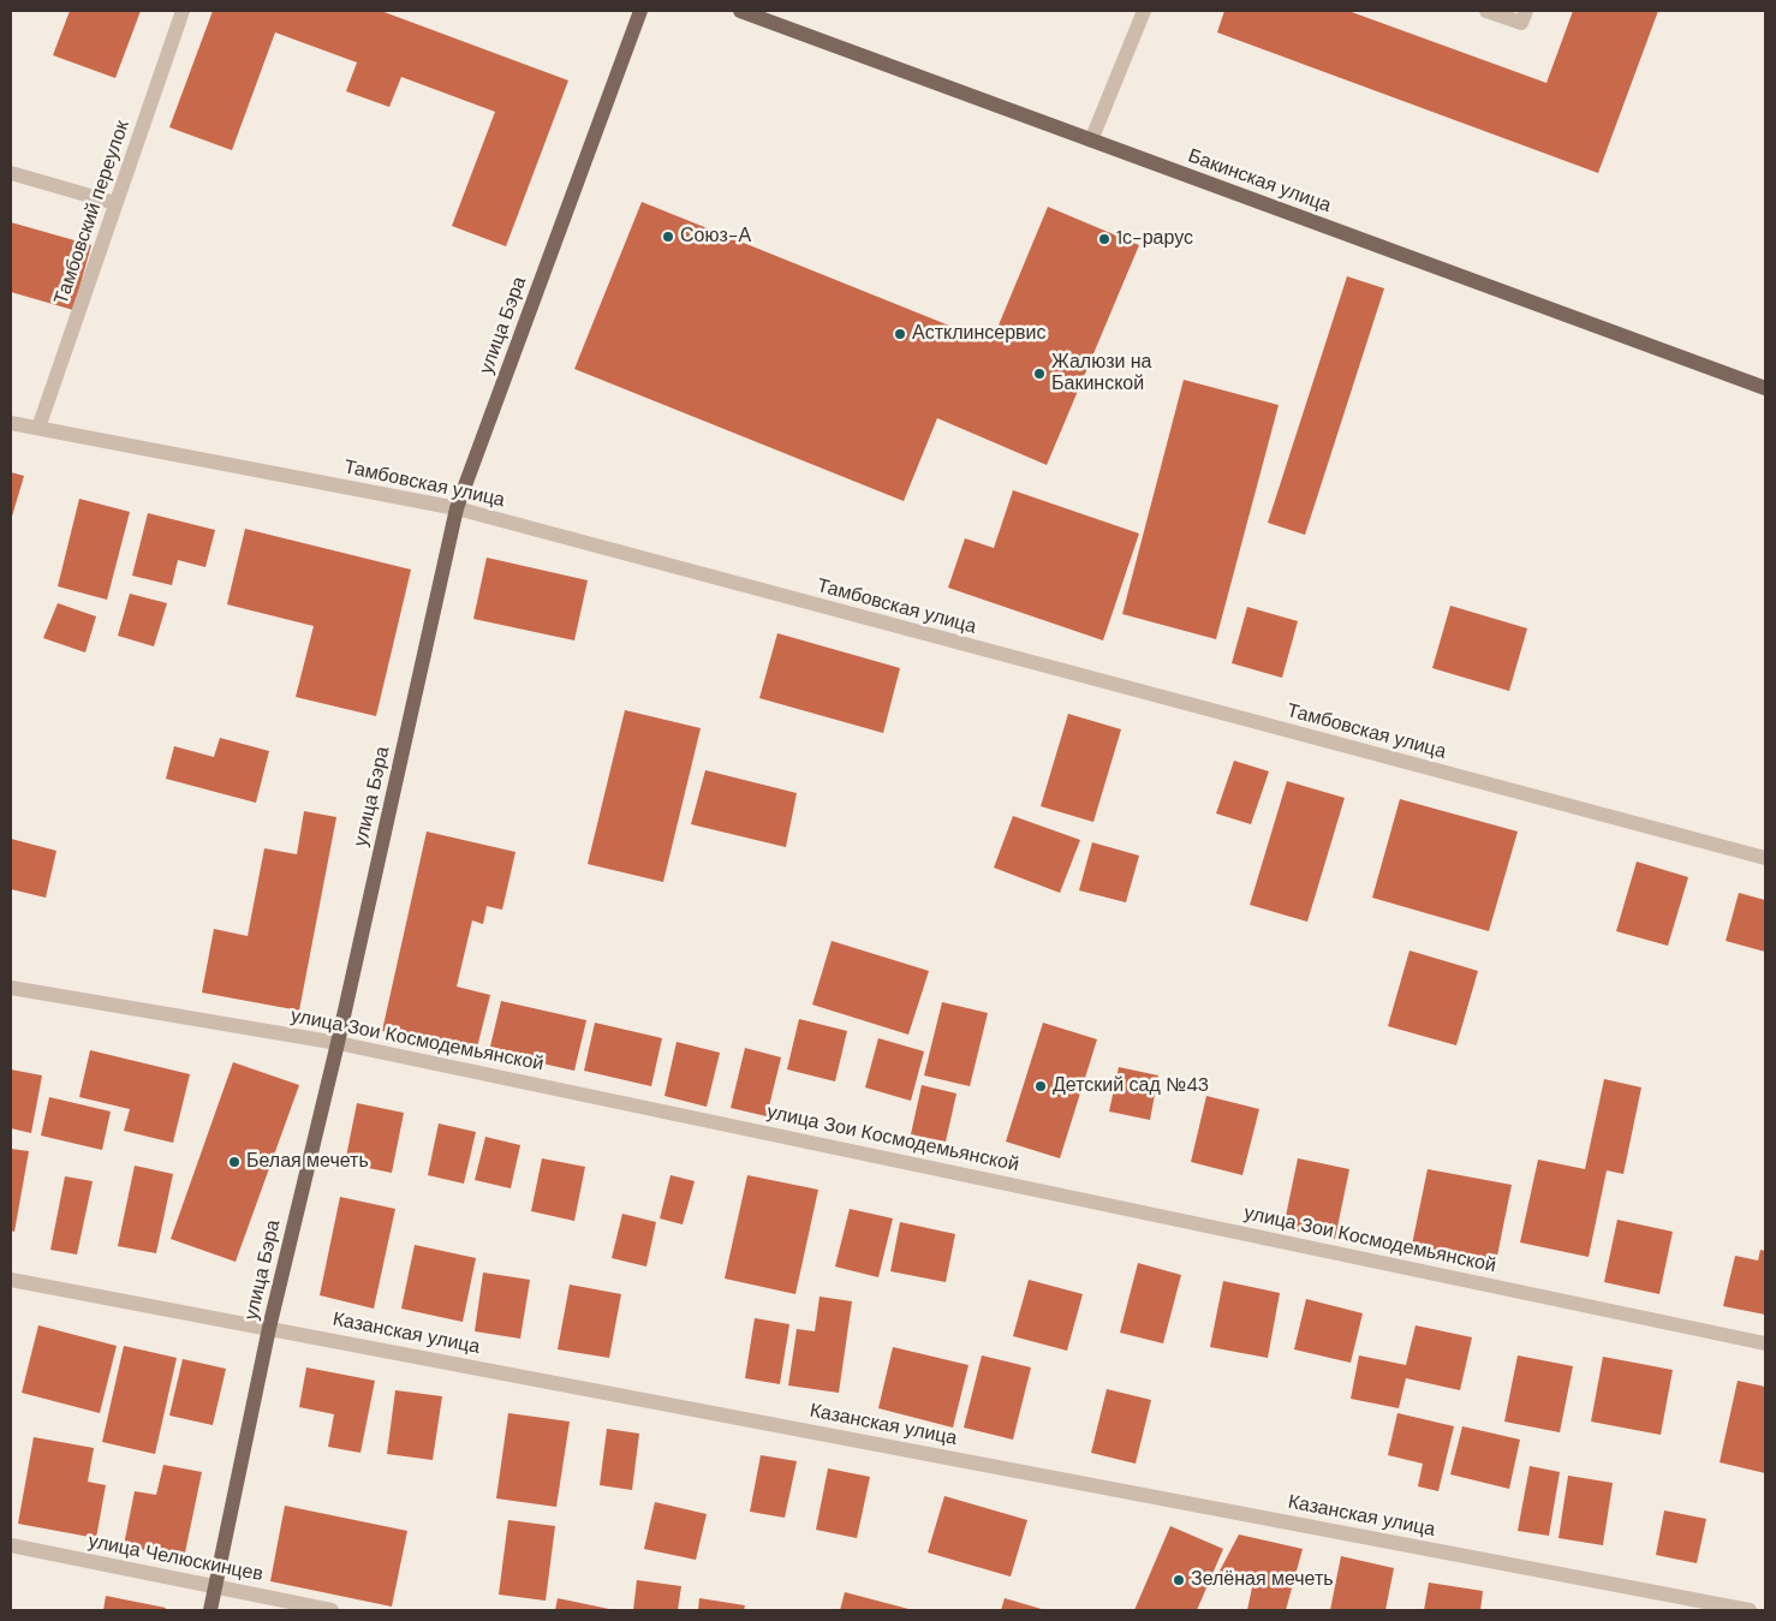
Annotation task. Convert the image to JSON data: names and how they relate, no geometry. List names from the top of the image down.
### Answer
{
  "streets": {
    "main road": ["Бакинская улица", "улица Бэра"],
    "street": [
      "Тамбовский переулок",
      "Тамбовская улица",
      "улица Зои Космодемьянской",
      "Казанская улица",
      "улица Челюскинцев"
    ]
  },
  "crossings": [
    ["Тамбовский переулок", "Тамбовская улица"],
    ["улица Бэра", "Тамбовская улица"],
    ["улица Бэра", "улица Зои Космодемьянской"],
    ["улица Бэра", "Казанская улица"],
    ["улица Бэра", "улица Челюскинцев"]
  ],
  "places": [
    "Союз-А",
    "1с-рарус",
    "Астклинсервис",
    "Жалюзи на Бакинской",
    "Детский сад №43",
    "Белая мечеть",
    "Зелёная мечеть"
  ]
}
